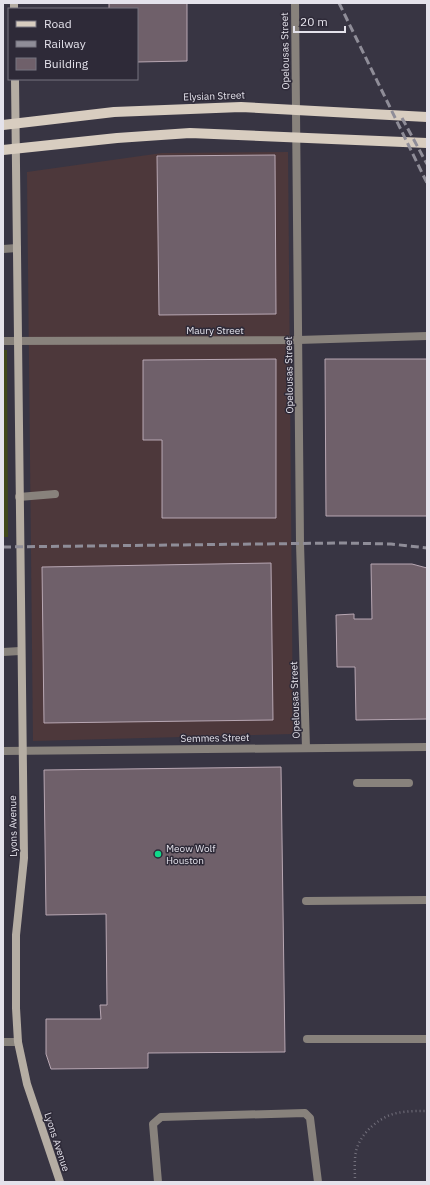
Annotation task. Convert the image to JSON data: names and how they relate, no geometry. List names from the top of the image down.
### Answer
{
  "streets": {
    "main road": ["Elysian Street"],
    "street": [
      "Opelousas Street",
      "Maury Street",
      "Semmes Street",
      "Lyons Avenue"
    ]
  },
  "crossings": [
    ["Opelousas Street", "Maury Street"],
    ["Opelousas Street", "Semmes Street"],
    ["Maury Street", "Lyons Avenue"],
    ["Semmes Street", "Lyons Avenue"]
  ],
  "places": ["Meow Wolf Houston"],
  "legend": ["Road", "Railway", "Building"],
  "scale_bar": "20 m"
}
